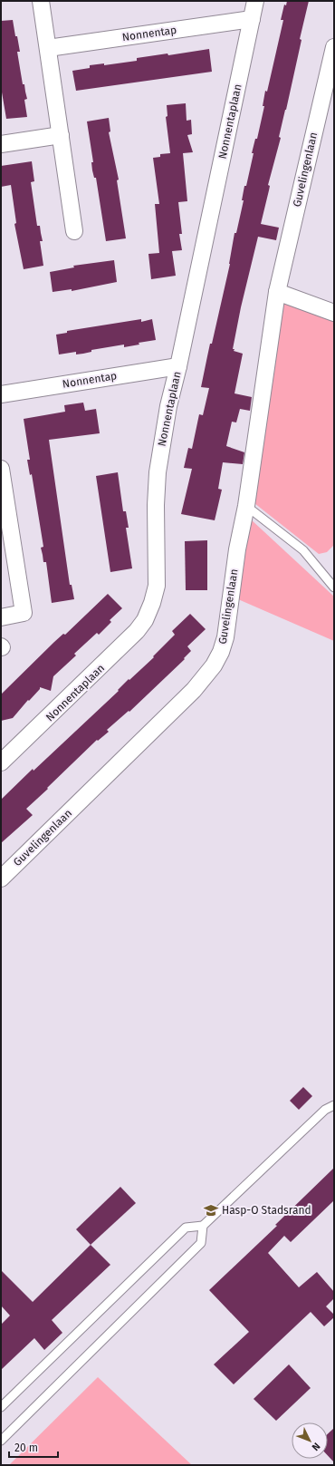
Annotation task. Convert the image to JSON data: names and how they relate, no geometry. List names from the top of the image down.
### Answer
{
  "streets": {
    "street": ["Nonnentap", "Nonnentaplaan", "Guvelingenlaan"]
  },
  "crossings": [
    ["Nonnentap", "Nonnentaplaan"]
  ],
  "places": {
    "school or university": ["Hasp-O Stadsrand"]
  },
  "scale_bar": "20 m",
  "north": "bottom right"
}
